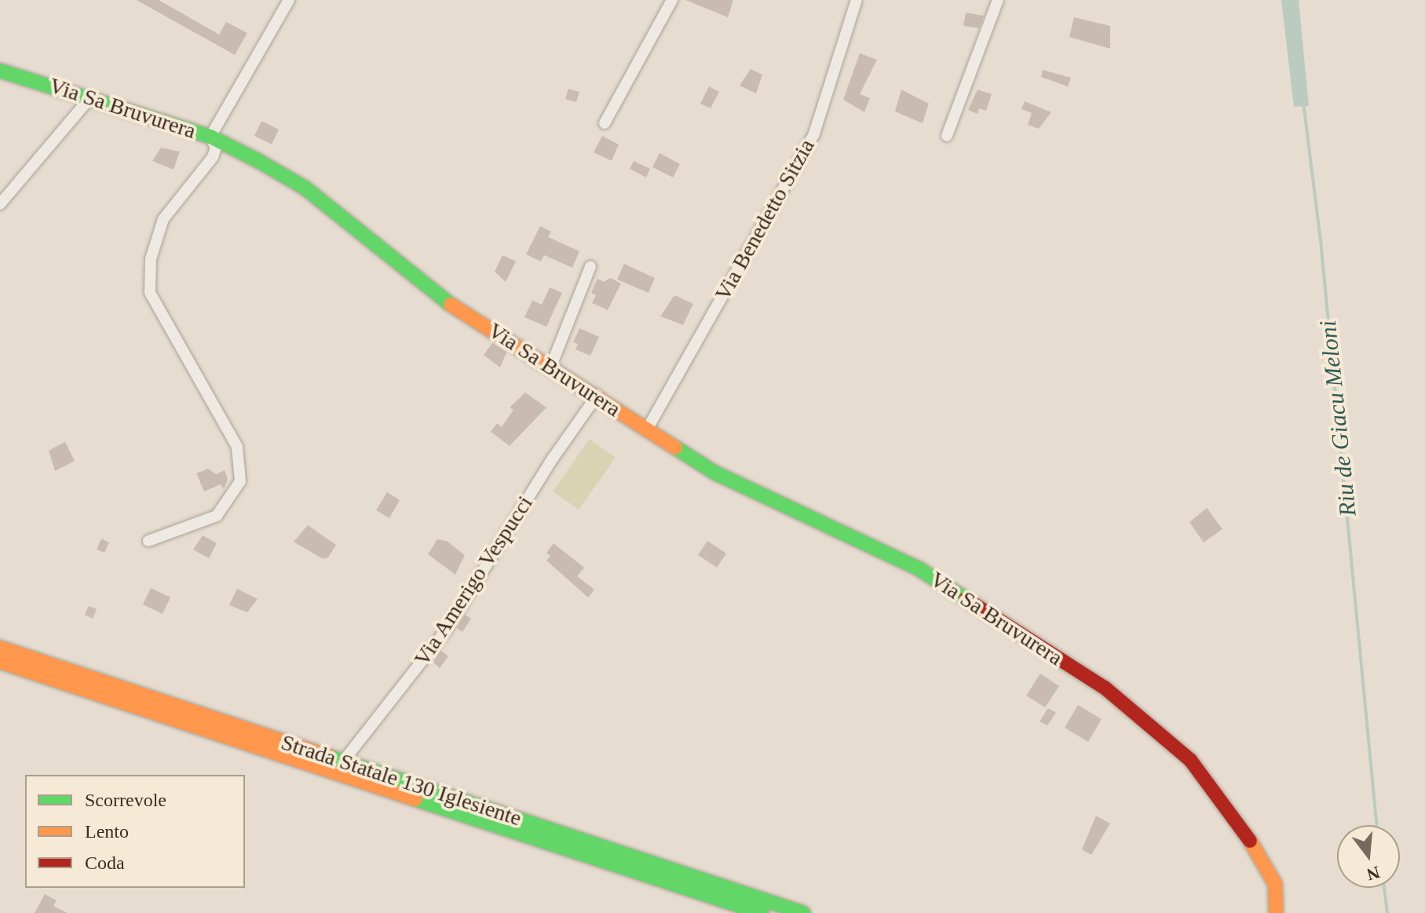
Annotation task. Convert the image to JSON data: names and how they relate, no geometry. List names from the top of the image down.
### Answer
{
  "streets": {
    "main road": ["Via Sa Bruvurera", "Strada Statale 130 Iglesiente"],
    "street": ["Via Benedetto Sitzia", "Via Amerigo Vespucci"]
  },
  "crossings": [
    ["Via Sa Bruvurera", "Via Benedetto Sitzia"],
    ["Via Sa Bruvurera", "Via Amerigo Vespucci"],
    ["Via Amerigo Vespucci", "Strada Statale 130 Iglesiente"]
  ],
  "water": ["Riu de Giacu Meloni"],
  "legend": ["Scorrevole", "Lento", "Coda"],
  "north": "bottom"
}
